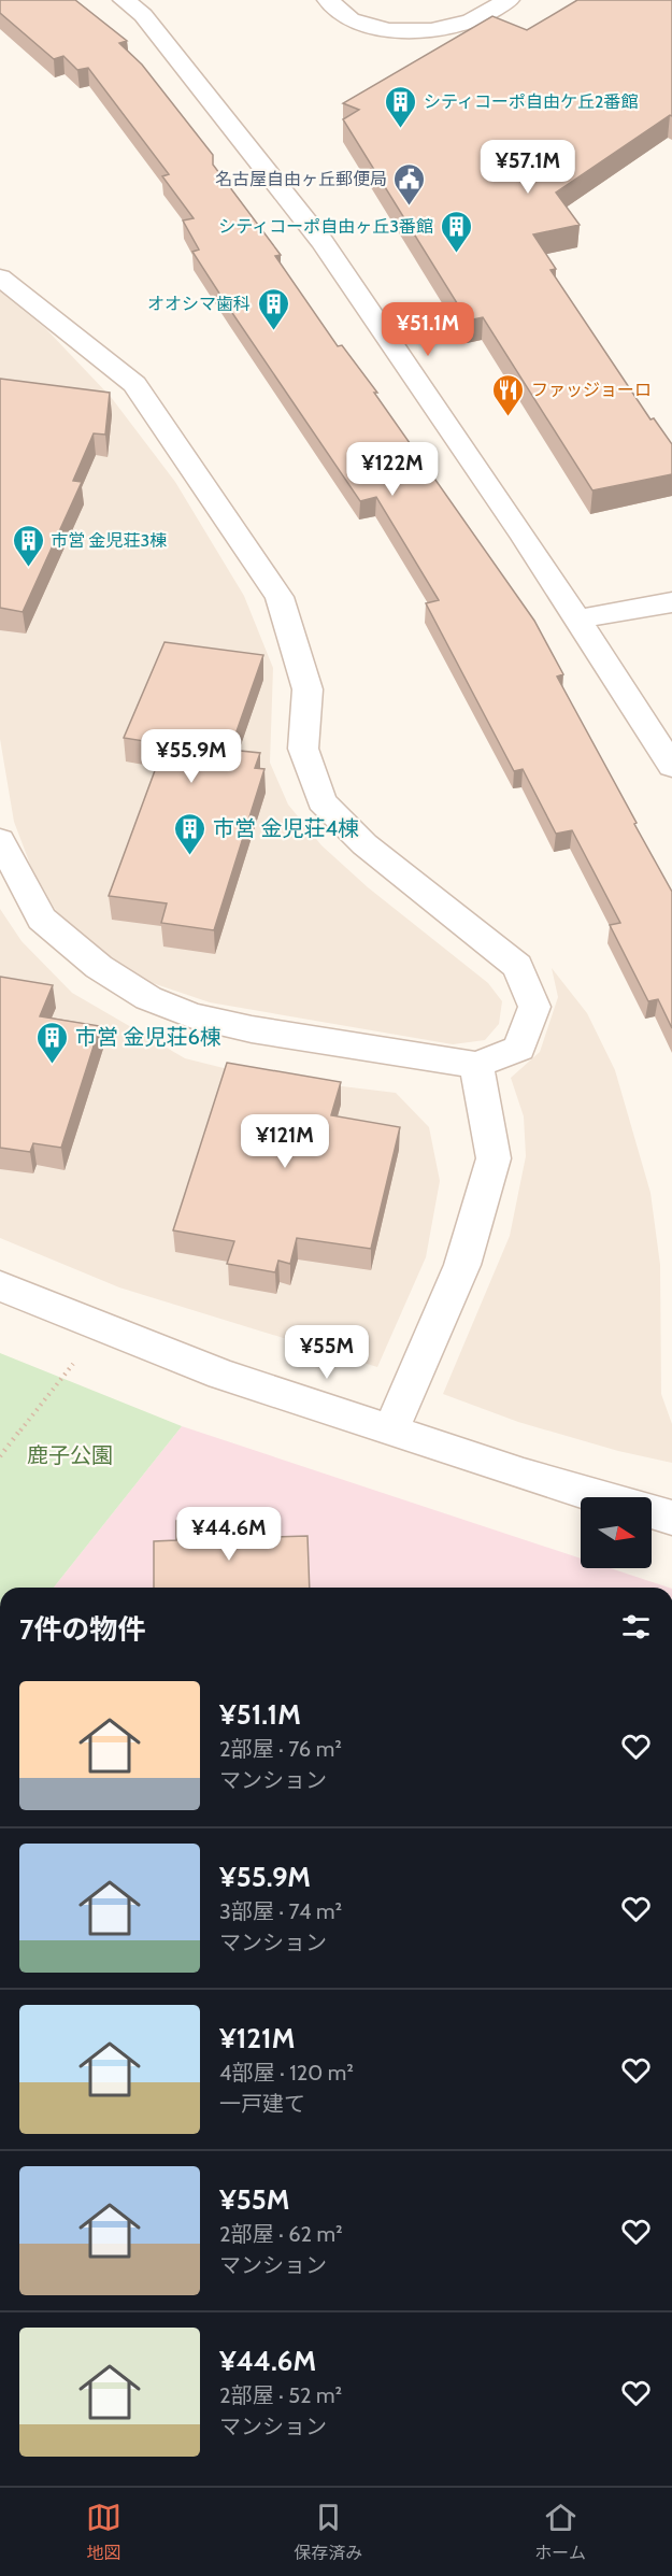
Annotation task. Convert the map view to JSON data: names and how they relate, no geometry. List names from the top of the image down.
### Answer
{
  "parks": ["鹿子公園"],
  "places": {
    "building": [
      "シティコーポ自由ケ丘2番館",
      "シティコーポ自由ヶ丘3番館",
      "オオシマ歯科",
      "市営 金児荘3棟",
      "市営 金児荘4棟",
      "市営 金児荘6棟"
    ],
    "public building": ["名古屋自由ヶ丘郵便局"],
    "restaurant": ["ファッジョーロ"]
  },
  "north": "right",
  "page": {
    "price": [
      "¥57.1M",
      "¥51.1M",
      "¥122M",
      "¥55.9M",
      "¥121M",
      "¥55M",
      "¥44.6M"
    ],
    "heading": "7件の物件",
    "list": [
      {
        "name": "¥51.1M",
        "note": "2部屋 · 76 m² · マンション"
      },
      {
        "name": "¥55.9M",
        "note": "3部屋 · 74 m² · マンション"
      },
      {
        "name": "¥121M",
        "note": "4部屋 · 120 m² · 一戸建て"
      },
      {
        "name": "¥55M",
        "note": "2部屋 · 62 m² · マンション"
      },
      {
        "name": "¥44.6M",
        "note": "2部屋 · 52 m² · マンション"
      }
    ],
    "tabs": ["地図", "保存済み", "ホーム"]
  }
}
